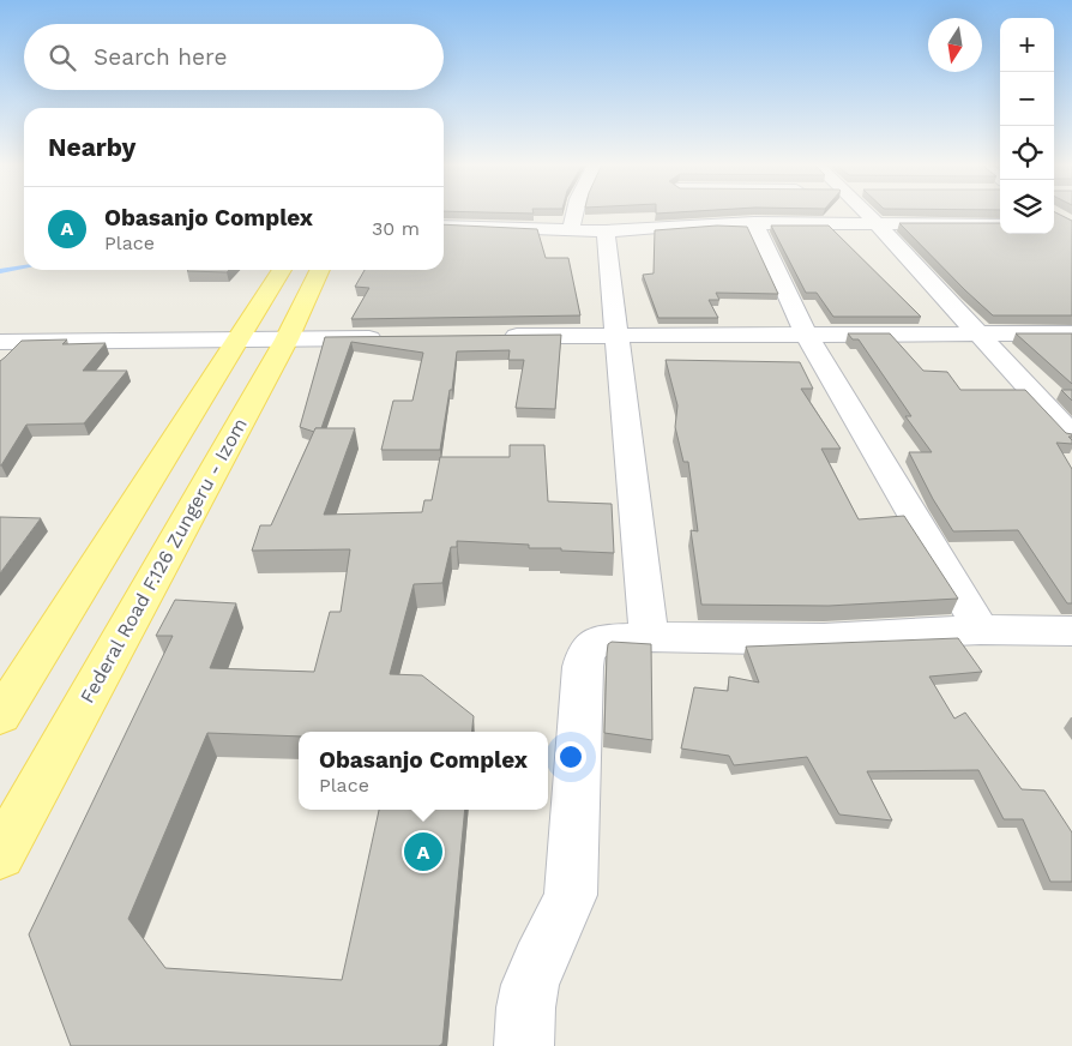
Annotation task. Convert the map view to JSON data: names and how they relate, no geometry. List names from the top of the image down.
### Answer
{
  "streets": {
    "main road": ["Federal Road F.126 Zungeru - Izom"]
  },
  "north": "bottom",
  "page": {
    "map_buttons": ["+", "−"],
    "search": "Search here",
    "heading": "Nearby",
    "list": [
      {
        "mark": "A",
        "name": "Obasanjo Complex",
        "note": "Place",
        "value": "30 m"
      }
    ],
    "popup": ["Obasanjo Complex", "Place"],
    "pins": "A"
  }
}
